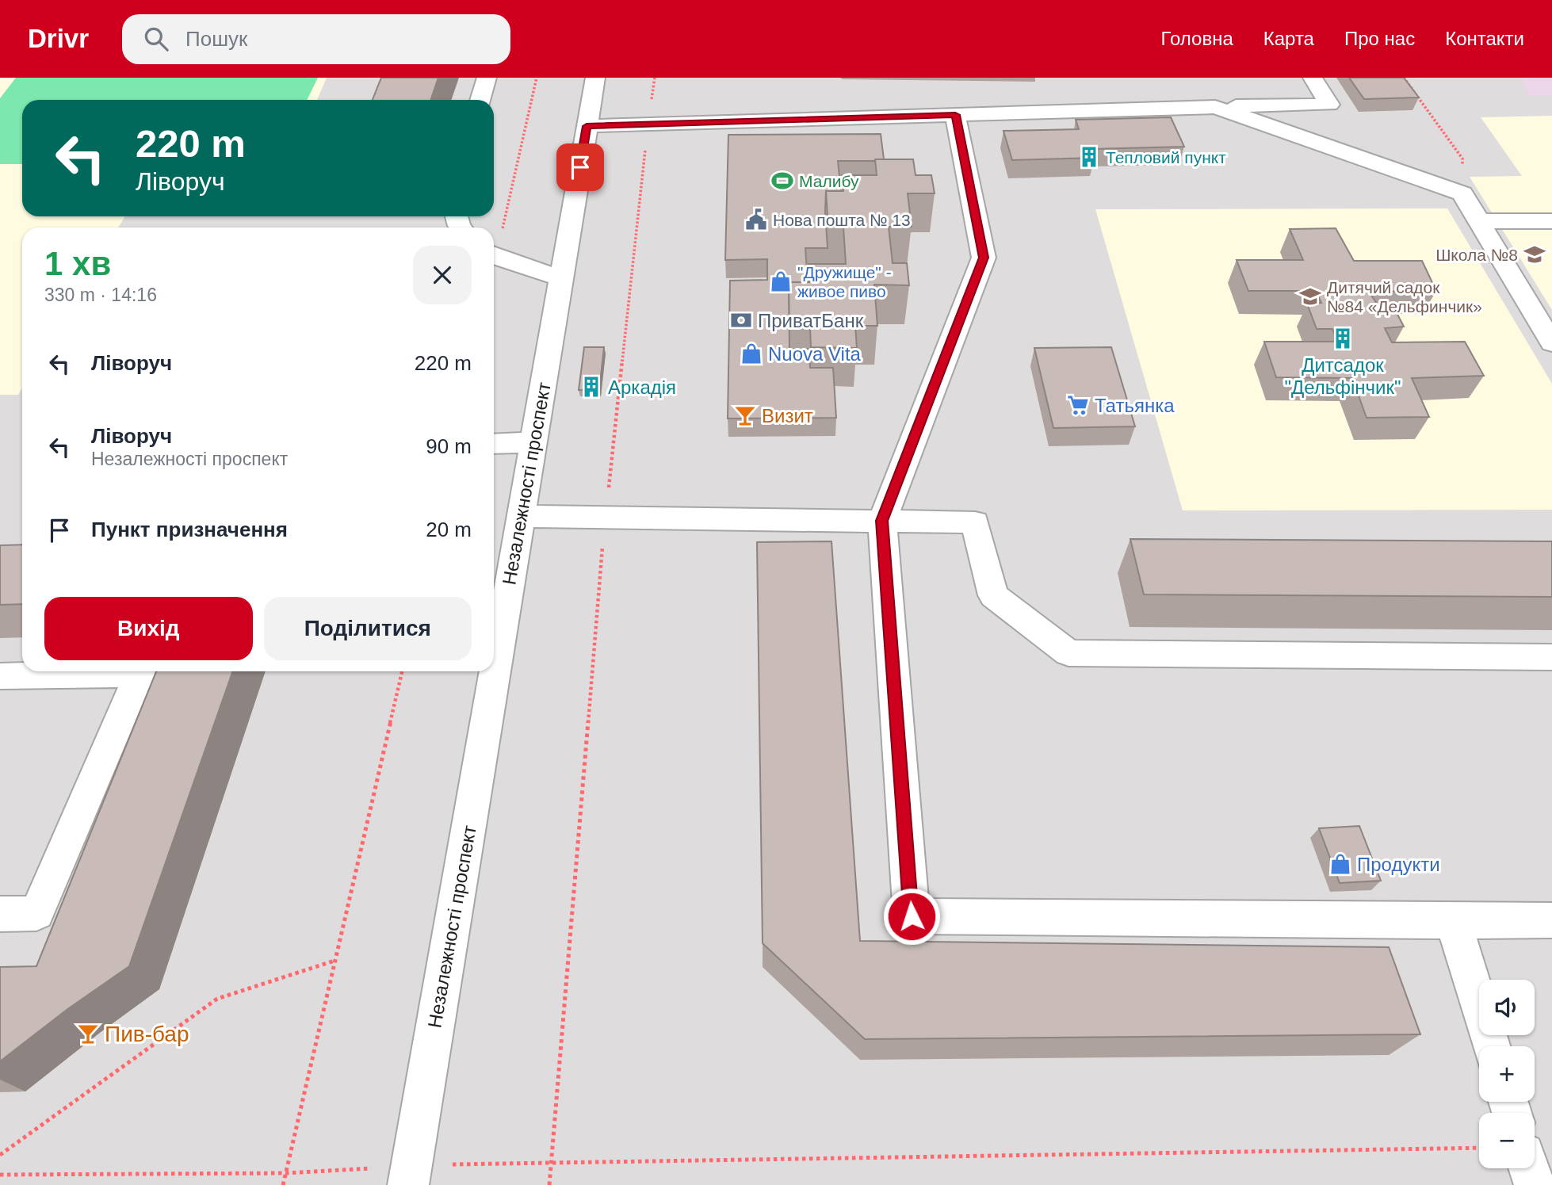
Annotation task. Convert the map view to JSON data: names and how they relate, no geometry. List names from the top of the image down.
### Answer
{
  "streets": {
    "street": ["Незалежності проспект"]
  },
  "places": {
    "building": ["Тепловий пункт", "Дитсадок \"Дельфінчик\"", "Аркадія"],
    "sports": ["Малибу"],
    "public building": ["Нова пошта № 13"],
    "school or university": ["Школа №8", "Дитячий садок №84 «Дельфинчик»"],
    "shop": ["\"Дружище\" - живое пиво", "Nuova Vita", "Продукти"],
    "bank": ["ПриватБанк"],
    "supermarket": ["Татьянка"],
    "bar": ["Визит", "Пив-бар"]
  },
  "page": {
    "header": "Drivr",
    "search": "Пошук",
    "nav": [
      "Головна",
      "Карта",
      "Про нас",
      "Контакти"
    ],
    "turn": ["220 m", "Ліворуч"],
    "heading": ["1 хв", "330 m · 14:16"],
    "list": [
      {
        "name": "Ліворуч",
        "value": "220 m"
      },
      {
        "name": "Ліворуч",
        "note": "Незалежності проспект",
        "value": "90 m"
      },
      {
        "name": "Пункт призначення",
        "value": "20 m"
      }
    ],
    "buttons": ["Вихід", "Поділитися"],
    "map_buttons": ["+", "−"]
  }
}
